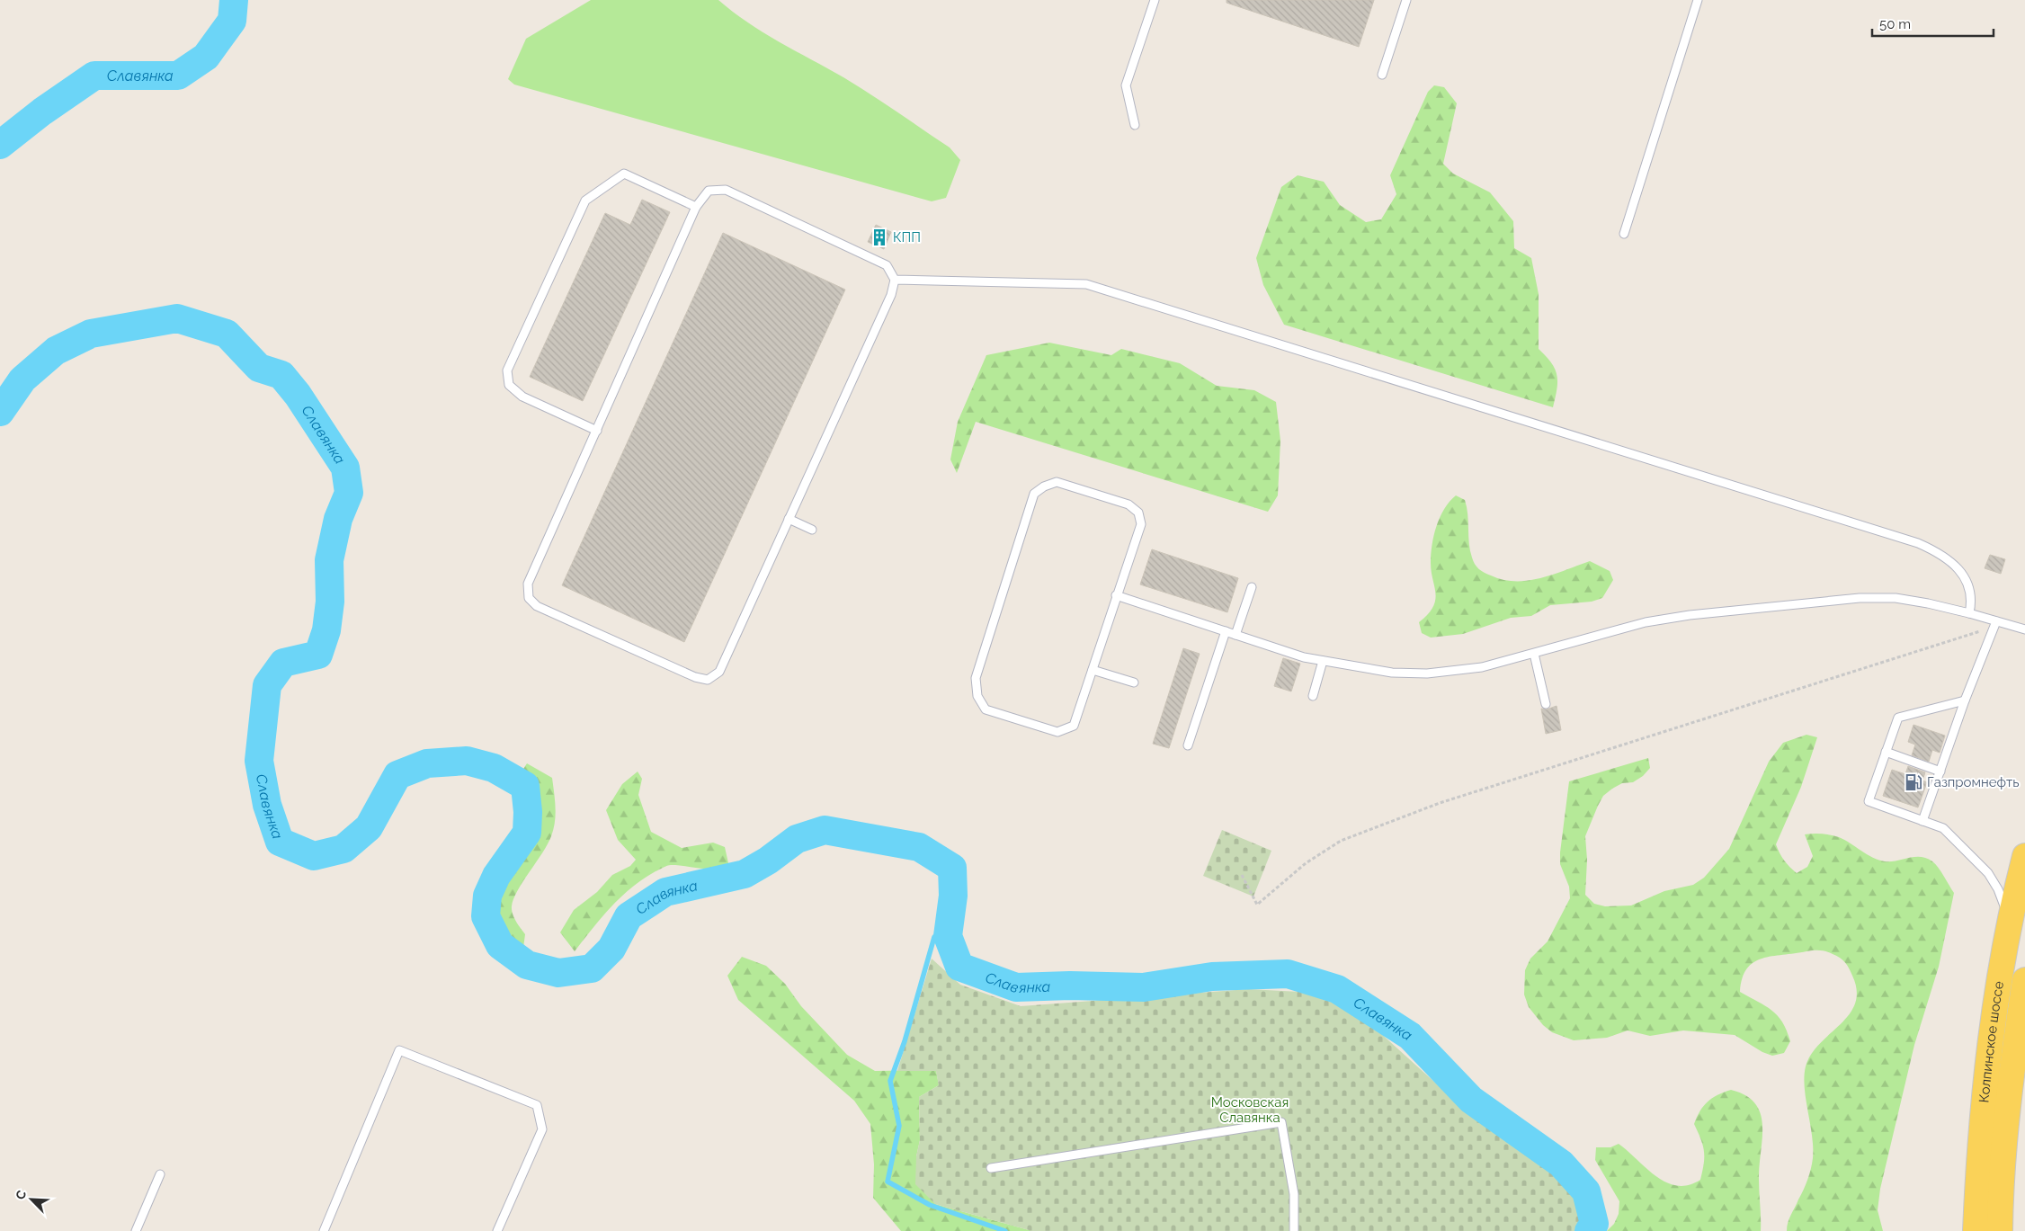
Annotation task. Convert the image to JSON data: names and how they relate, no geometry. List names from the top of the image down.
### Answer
{
  "streets": {
    "main road": ["Колпинское шоссе"]
  },
  "water": ["Славянка"],
  "parks": ["Московская Славянка"],
  "places": {
    "building": ["КПП"],
    "fuel station": ["Газпромнефть"]
  },
  "scale_bar": "50 m",
  "north": "top left"
}
